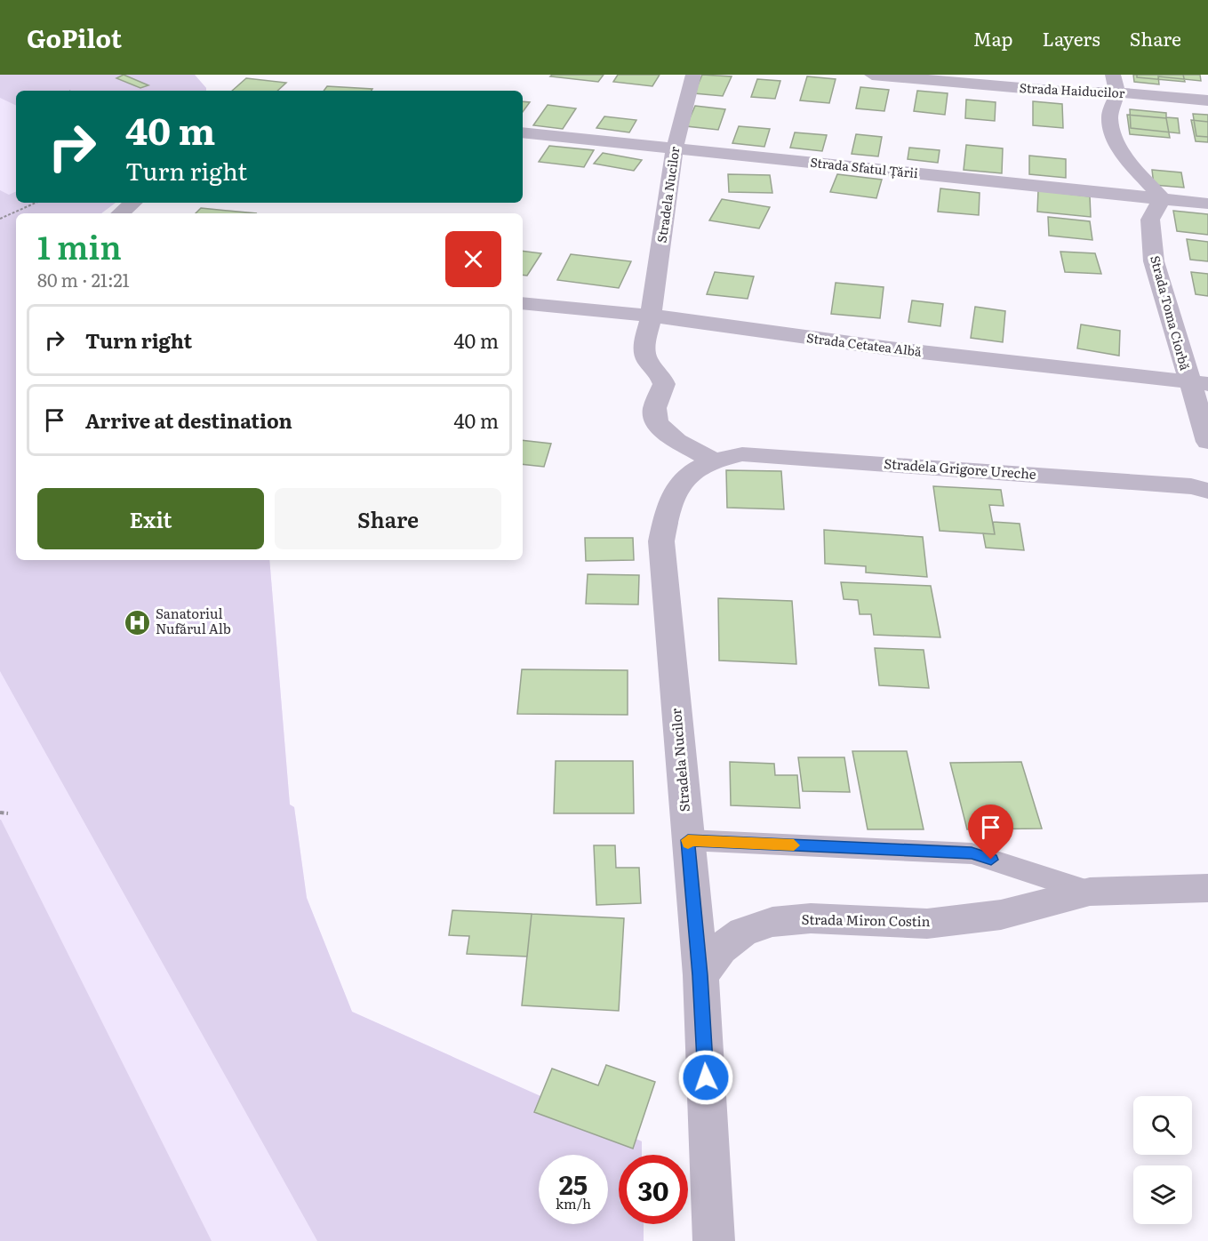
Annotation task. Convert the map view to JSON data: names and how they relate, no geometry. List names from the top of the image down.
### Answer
{
  "streets": {
    "street": [
      "Strada Haiducilor",
      "Strada Sfatul Țării",
      "Stradela Nucilor",
      "Strada Toma Ciorbă",
      "Strada Cetatea Albă",
      "Stradela Grigore Ureche",
      "Strada Miron Costin"
    ]
  },
  "crossings": [
    ["Strada Sfatul Țării", "Stradela Nucilor"],
    ["Strada Sfatul Țării", "Strada Toma Ciorbă"],
    ["Stradela Nucilor", "Strada Cetatea Albă"],
    ["Stradela Nucilor", "Stradela Grigore Ureche"],
    ["Stradela Nucilor", "Strada Miron Costin"],
    ["Strada Toma Ciorbă", "Strada Cetatea Albă"]
  ],
  "places": {
    "hospital": ["Sanatoriul Nufărul Alb"]
  },
  "page": {
    "header": "GoPilot",
    "nav": ["Map", "Layers", "Share"],
    "turn": ["40 m", "Turn right"],
    "heading": ["1 min", "80 m · 21:21"],
    "list": [
      {
        "name": "Turn right",
        "value": "40 m"
      },
      {
        "name": "Arrive at destination",
        "value": "40 m"
      }
    ],
    "buttons": ["Exit", "Share"],
    "speed": "25 km/h",
    "limit": "30"
  }
}
